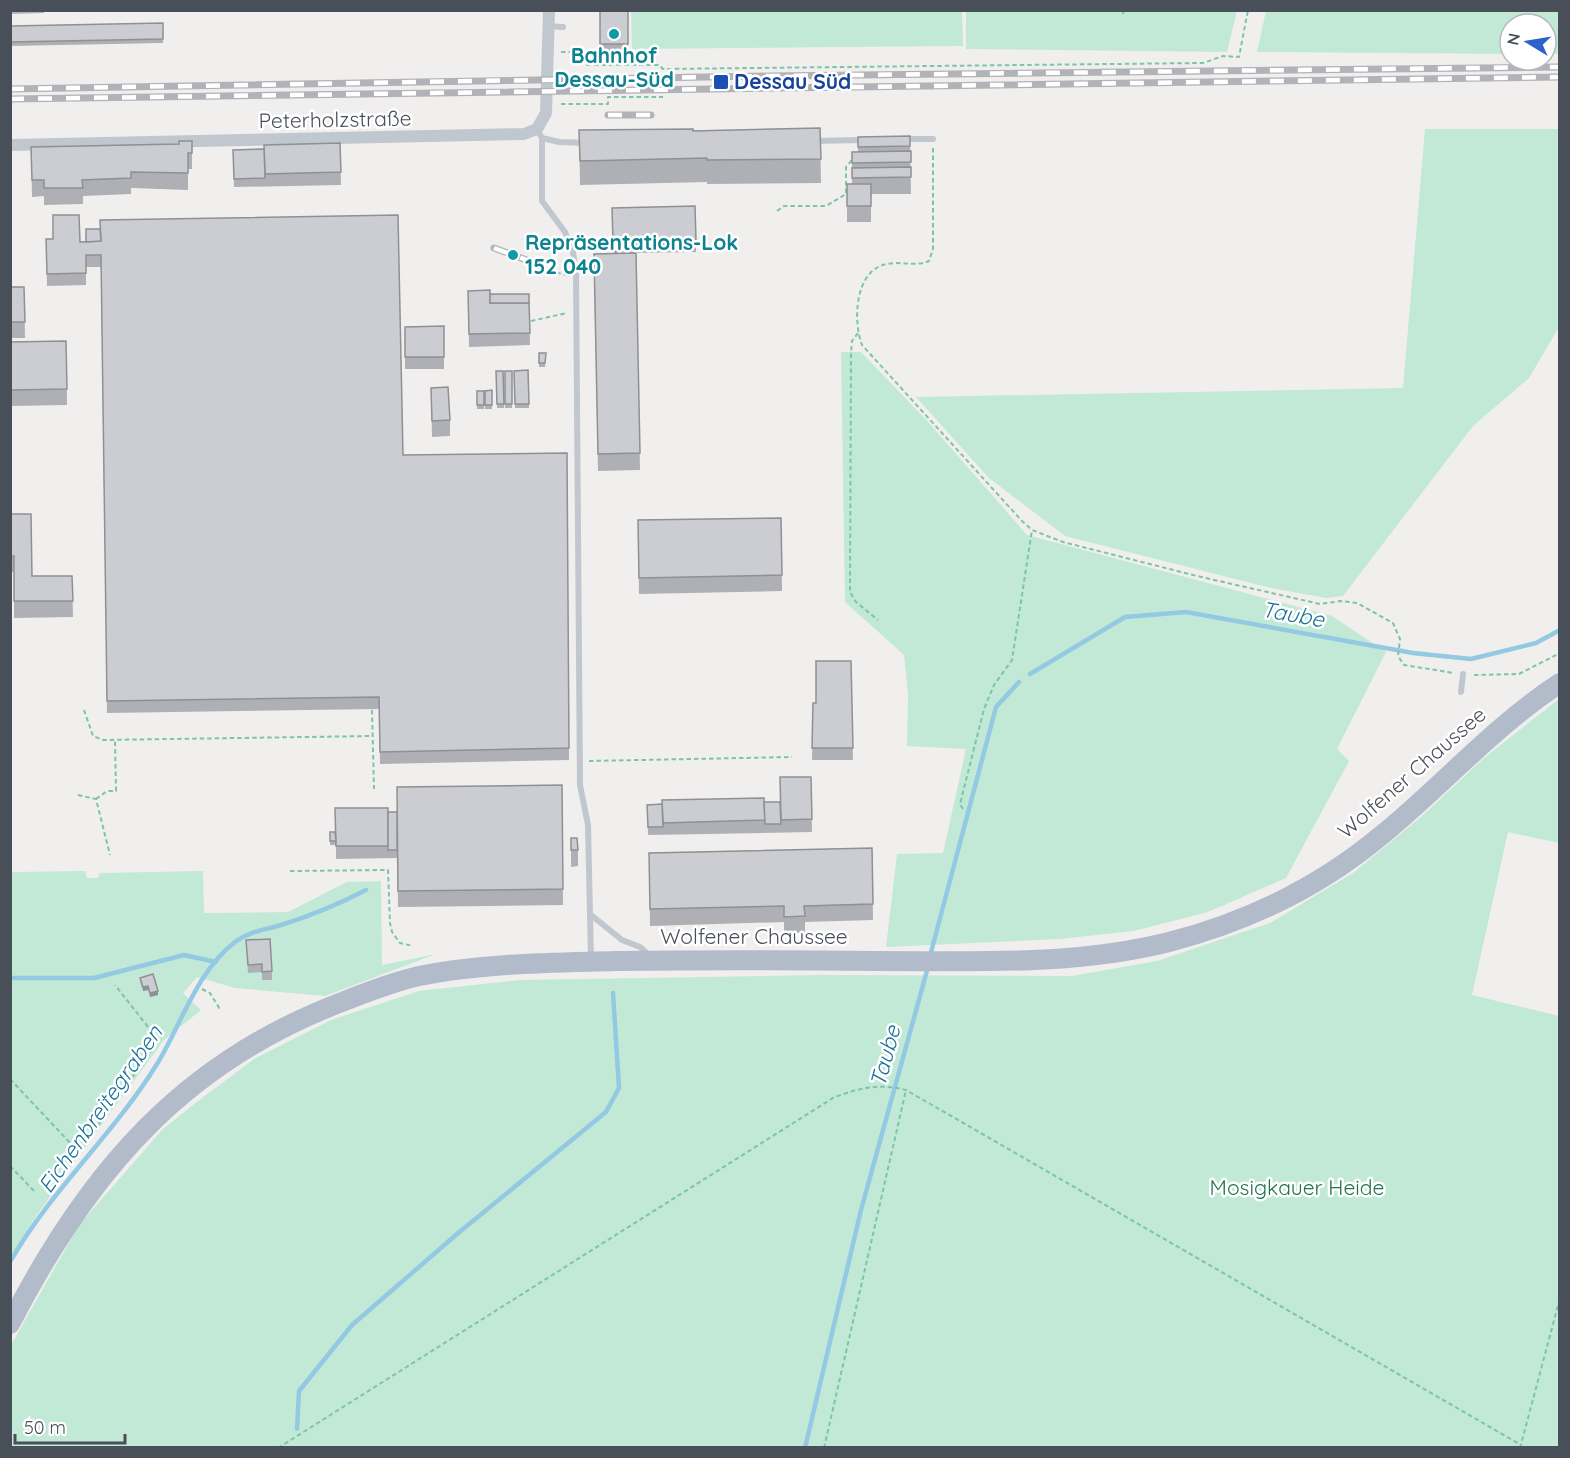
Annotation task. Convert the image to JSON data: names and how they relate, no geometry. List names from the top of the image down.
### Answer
{
  "streets": {
    "main road": ["Wolfener Chaussee"],
    "street": ["Peterholzstraße"]
  },
  "water": ["Taube", "Eichenbreitegraben"],
  "parks": ["Mosigkauer Heide"],
  "places": {
    "other": ["Bahnhof Dessau-Süd", "Repräsentations-Lok 152 040"],
    "transit": ["Dessau Süd"]
  },
  "scale_bar": "50 m",
  "north": "left"
}
